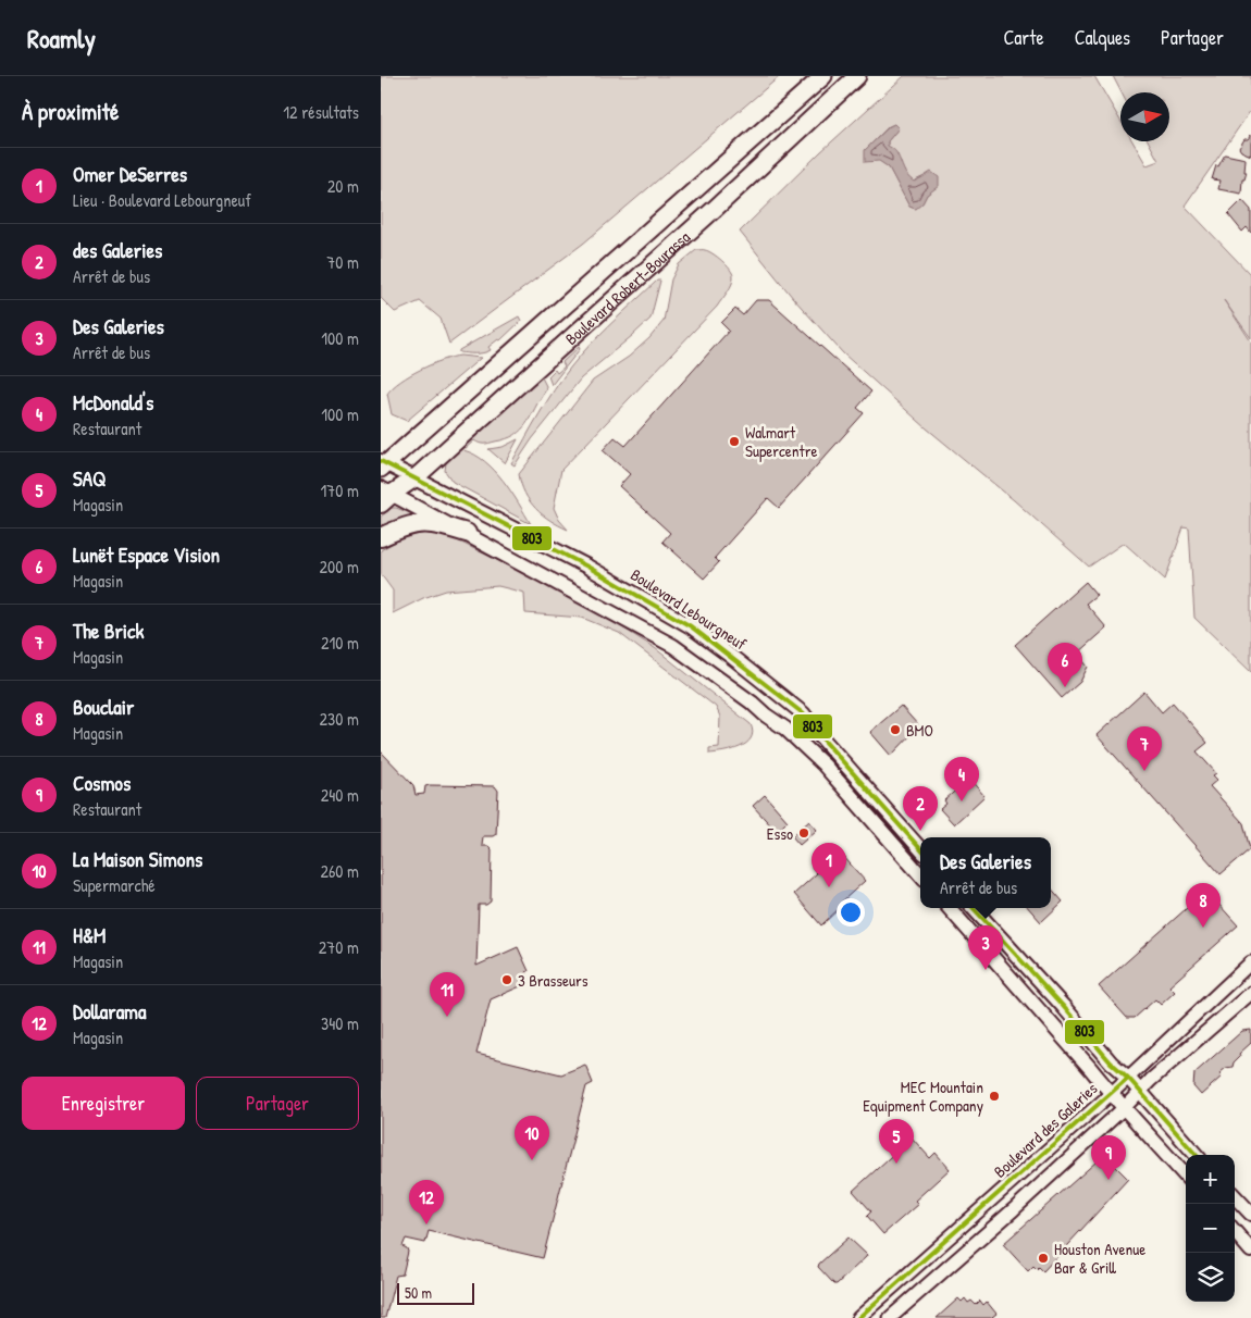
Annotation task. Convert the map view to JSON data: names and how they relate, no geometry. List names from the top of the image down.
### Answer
{
  "streets": {
    "highway": ["Boulevard Robert-Bourassa"],
    "main road": ["Boulevard Lebourgneuf"],
    "street": ["Boulevard des Galeries"]
  },
  "crossings": [
    ["Boulevard Robert-Bourassa", "Boulevard Lebourgneuf"]
  ],
  "places": [
    "Walmart Supercentre",
    "BMO",
    "Esso",
    "3 Brasseurs",
    "MEC Mountain Equipment Company",
    "Houston Avenue Bar & Grill"
  ],
  "lines": ["transit line 803"],
  "scale_bar": "50 m",
  "north": "right",
  "page": {
    "header": "Roamly",
    "nav": ["Carte", "Calques", "Partager"],
    "heading": ["À proximité", "12 résultats"],
    "list": [
      {
        "mark": "1",
        "name": "Omer DeSerres",
        "note": "Lieu · Boulevard Lebourgneuf",
        "value": "20 m"
      },
      {
        "mark": "2",
        "name": "des Galeries",
        "note": "Arrêt de bus",
        "value": "70 m"
      },
      {
        "mark": "3",
        "name": "Des Galeries",
        "note": "Arrêt de bus",
        "value": "100 m"
      },
      {
        "mark": "4",
        "name": "McDonald's",
        "note": "Restaurant",
        "value": "100 m"
      },
      {
        "mark": "5",
        "name": "SAQ",
        "note": "Magasin",
        "value": "170 m"
      },
      {
        "mark": "6",
        "name": "Lunët Espace Vision",
        "note": "Magasin",
        "value": "200 m"
      },
      {
        "mark": "7",
        "name": "The Brick",
        "note": "Magasin",
        "value": "210 m"
      },
      {
        "mark": "8",
        "name": "Bouclair",
        "note": "Magasin",
        "value": "230 m"
      },
      {
        "mark": "9",
        "name": "Cosmos",
        "note": "Restaurant",
        "value": "240 m"
      },
      {
        "mark": "10",
        "name": "La Maison Simons",
        "note": "Supermarché",
        "value": "260 m"
      },
      {
        "mark": "11",
        "name": "H&M",
        "note": "Magasin",
        "value": "270 m"
      },
      {
        "mark": "12",
        "name": "Dollarama",
        "note": "Magasin",
        "value": "340 m"
      }
    ],
    "pins": [
      "6",
      "7",
      "4",
      "2",
      "1",
      "8",
      "3",
      "11",
      "10",
      "5",
      "9",
      "12"
    ],
    "popup": ["Des Galeries", "Arrêt de bus"],
    "buttons": ["Enregistrer", "Partager"],
    "map_buttons": ["+", "−"],
    "scale": "50 m"
  }
}
